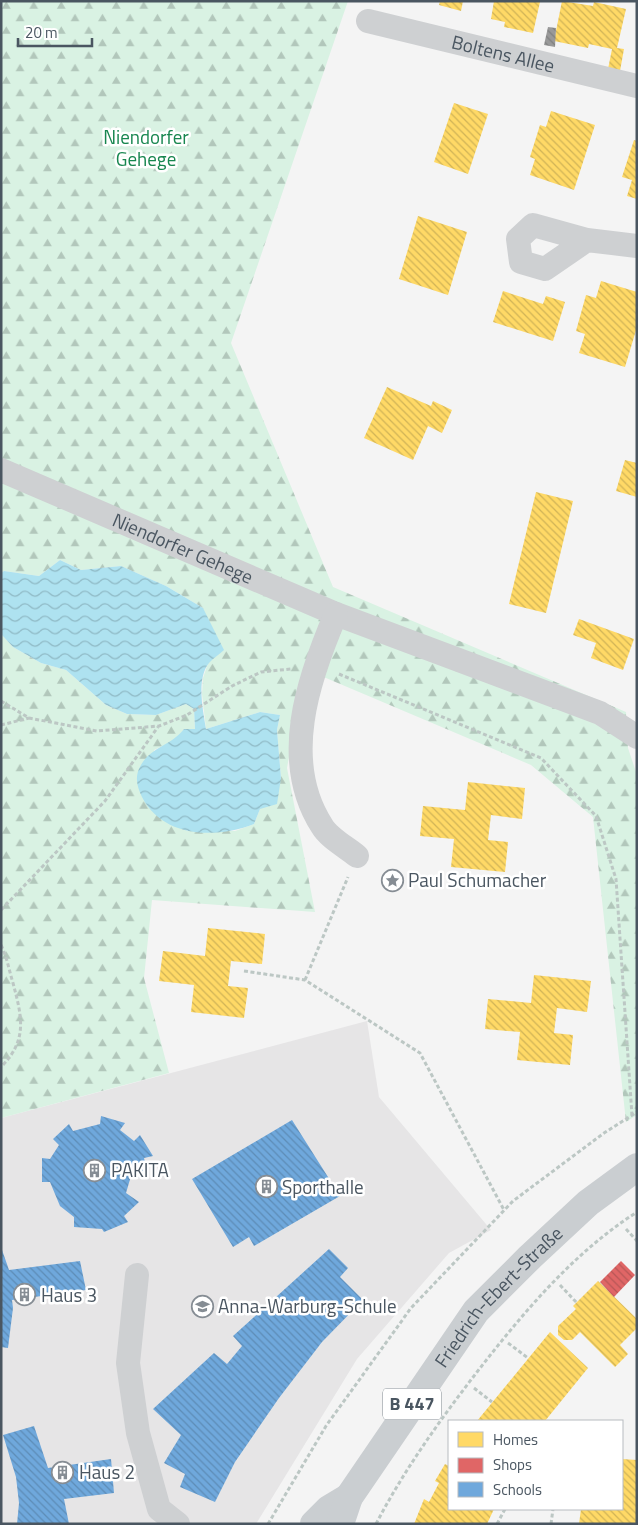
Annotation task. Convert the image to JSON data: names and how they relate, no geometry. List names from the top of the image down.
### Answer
{
  "streets": {
    "main road": ["Friedrich-Ebert-Straße", "B 447"],
    "street": ["Boltens Allee", "Niendorfer Gehege"]
  },
  "parks": ["Niendorfer Gehege"],
  "places": {
    "place": ["Paul Schumacher"],
    "building": [
      "PAKITA",
      "Sporthalle",
      "Haus 3",
      "Haus 2"
    ],
    "school or university": ["Anna-Warburg-Schule"]
  },
  "legend": ["Homes", "Shops", "Schools"],
  "scale_bar": "20 m"
}
